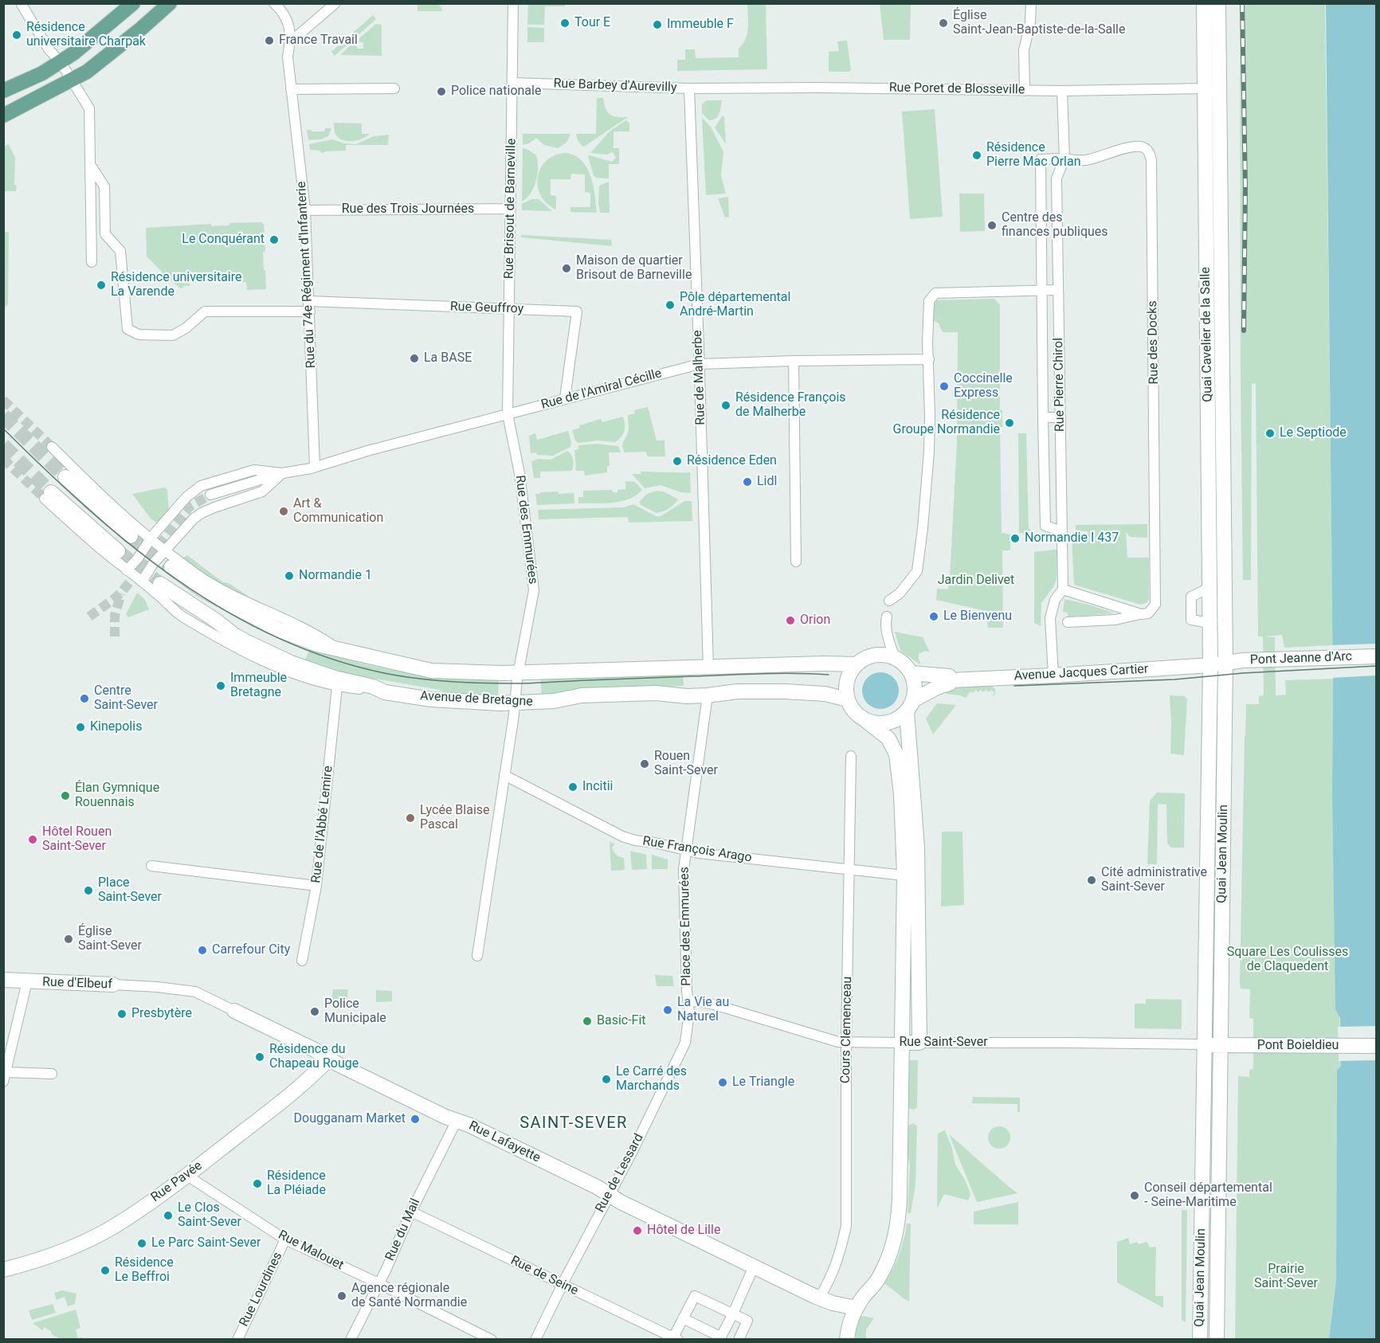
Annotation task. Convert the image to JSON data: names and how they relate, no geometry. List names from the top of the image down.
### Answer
{
  "streets": {
    "street": [
      "Rue Barbey d'Aurevilly",
      "Rue Poret de Blosseville",
      "Rue Brisout de Barneville",
      "Rue des Trois Journées",
      "Rue du 74e Régiment d'Infanterie",
      "Rue Geuffroy",
      "Quai Cavelier de la Salle",
      "Rue des Docks",
      "Rue de Malherbe",
      "Rue Pierre Chirol",
      "Rue de l'Amiral Cécille",
      "Rue des Emmurées",
      "Pont Jeanne d'Arc",
      "Avenue Jacques Cartier",
      "Avenue de Bretagne",
      "Rue de l'Abbé Lemire",
      "Rue François Arago",
      "Quai Jean Moulin",
      "Place des Emmurées",
      "Rue d'Elbeuf",
      "Cours Clemenceau",
      "Rue Saint-Sever",
      "Pont Boieldieu",
      "Rue Lafayette",
      "Rue de Lessard",
      "Rue Pavée",
      "Rue du Mail",
      "Rue Malouet",
      "Rue de Seine",
      "Rue Lourdines"
    ]
  },
  "crossings": [
    ["Rue Barbey d'Aurevilly", "Rue Poret de Blosseville"],
    ["Rue Barbey d'Aurevilly", "Rue Brisout de Barneville"],
    ["Rue Barbey d'Aurevilly", "Rue de Malherbe"],
    ["Rue Poret de Blosseville", "Quai Cavelier de la Salle"],
    ["Rue Poret de Blosseville", "Rue de Malherbe"],
    ["Rue Poret de Blosseville", "Rue Pierre Chirol"],
    ["Rue Brisout de Barneville", "Rue des Trois Journées"],
    ["Rue Brisout de Barneville", "Rue Geuffroy"],
    ["Rue Brisout de Barneville", "Rue de l'Amiral Cécille"],
    ["Rue Brisout de Barneville", "Rue des Emmurées"],
    ["Rue des Trois Journées", "Rue du 74e Régiment d'Infanterie"],
    ["Rue du 74e Régiment d'Infanterie", "Rue Geuffroy"],
    ["Rue du 74e Régiment d'Infanterie", "Rue de l'Amiral Cécille"],
    ["Rue Geuffroy", "Rue de l'Amiral Cécille"],
    ["Quai Cavelier de la Salle", "Pont Jeanne d'Arc"],
    ["Quai Cavelier de la Salle", "Avenue Jacques Cartier"],
    ["Quai Cavelier de la Salle", "Quai Jean Moulin"],
    ["Rue des Docks", "Rue Pierre Chirol"],
    ["Rue de Malherbe", "Rue de l'Amiral Cécille"],
    ["Rue de Malherbe", "Avenue de Bretagne"],
    ["Rue de l'Amiral Cécille", "Rue des Emmurées"],
    ["Rue des Emmurées", "Avenue de Bretagne"],
    ["Pont Jeanne d'Arc", "Avenue Jacques Cartier"],
    ["Pont Jeanne d'Arc", "Quai Jean Moulin"],
    ["Avenue Jacques Cartier", "Avenue de Bretagne"],
    ["Avenue Jacques Cartier", "Quai Jean Moulin"],
    ["Avenue de Bretagne", "Place des Emmurées"],
    ["Rue François Arago", "Place des Emmurées"],
    ["Rue François Arago", "Cours Clemenceau"],
    ["Quai Jean Moulin", "Rue Saint-Sever"],
    ["Quai Jean Moulin", "Pont Boieldieu"],
    ["Place des Emmurées", "Rue Saint-Sever"],
    ["Place des Emmurées", "Rue de Lessard"],
    ["Rue d'Elbeuf", "Rue Lafayette"],
    ["Cours Clemenceau", "Rue Saint-Sever"],
    ["Cours Clemenceau", "Rue Lafayette"],
    ["Rue Saint-Sever", "Rue de Lessard"],
    ["Rue Lafayette", "Rue de Lessard"],
    ["Rue Lafayette", "Rue Pavée"],
    ["Rue Lafayette", "Rue du Mail"],
    ["Rue de Lessard", "Rue de Seine"],
    ["Rue Pavée", "Rue Malouet"],
    ["Rue du Mail", "Rue Malouet"],
    ["Rue du Mail", "Rue de Seine"],
    ["Rue Malouet", "Rue Lourdines"]
  ],
  "districts": ["SAINT-SEVER"],
  "parks": ["Jardin Delivet", "Square Les Coulisses de Claquedent", "Prairie Saint-Sever"],
  "places": [
    "Tour E",
    "Église Saint-Jean-Baptiste-de-la-Salle",
    "Immeuble F",
    "Résidence universitaire Charpak",
    "France Travail",
    "Police nationale",
    "Résidence Pierre Mac Orlan",
    "Centre des finances publiques",
    "Le Conquérant",
    "Maison de quartier Brisout de Barneville",
    "Résidence universitaire La Varende",
    "Pôle départemental André-Martin",
    "La BASE",
    "Coccinelle Express",
    "Résidence François de Malherbe",
    "Résidence Groupe Normandie",
    "Le Septiode",
    "Résidence Eden",
    "Lidl",
    "Art & Communication",
    "Normandie I 437",
    "Normandie 1",
    "Le Bienvenu",
    "Orion",
    "Immeuble Bretagne",
    "Centre Saint-Sever",
    "Kinepolis",
    "Rouen Saint-Sever",
    "Incitii",
    "Élan Gymnique Rouennais",
    "Lycée Blaise Pascal",
    "Hôtel Rouen Saint-Sever",
    "Cité administrative Saint-Sever",
    "Place Saint-Sever",
    "Église Saint-Sever",
    "Carrefour City",
    "La Vie au Naturel",
    "Police Municipale",
    "Presbytère",
    "Basic-Fit",
    "Résidence du Chapeau Rouge",
    "Le Carré des Marchands",
    "Le Triangle",
    "Dougganam Market",
    "Résidence La Pléiade",
    "Conseil départemental - Seine-Maritime",
    "Le Clos Saint-Sever",
    "Hôtel de Lille",
    "Le Parc Saint-Sever",
    "Résidence Le Beffroi",
    "Agence régionale de Santé Normandie"
  ]
}
